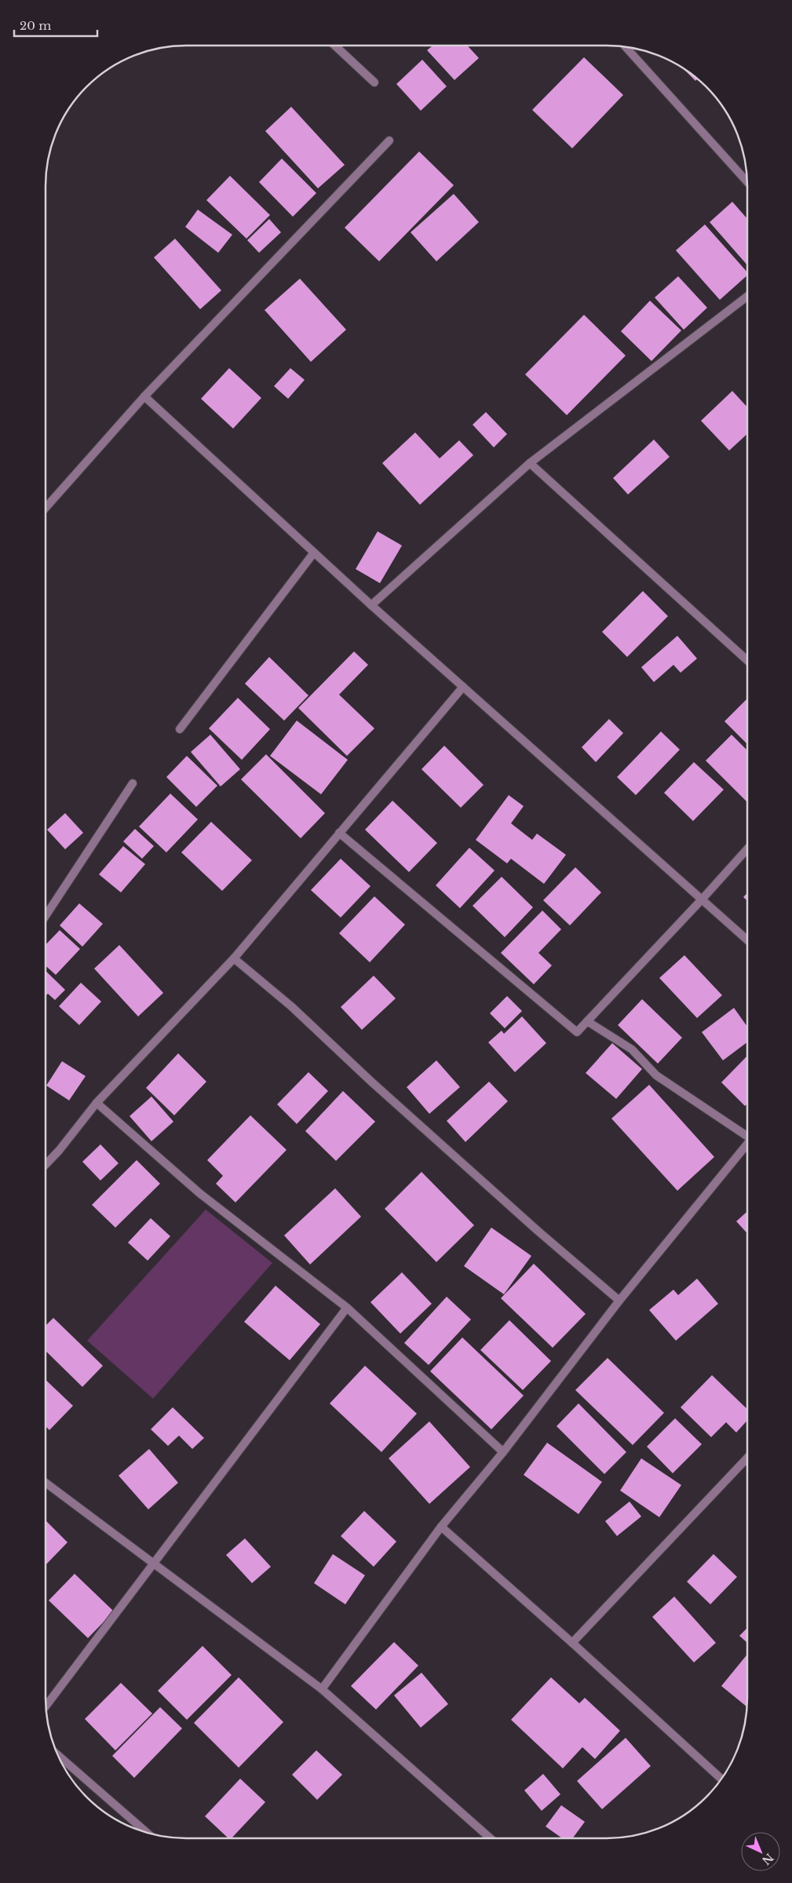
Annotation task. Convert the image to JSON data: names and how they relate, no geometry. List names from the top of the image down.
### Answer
{
  "scale_bar": "20 m",
  "north": "bottom right"
}
